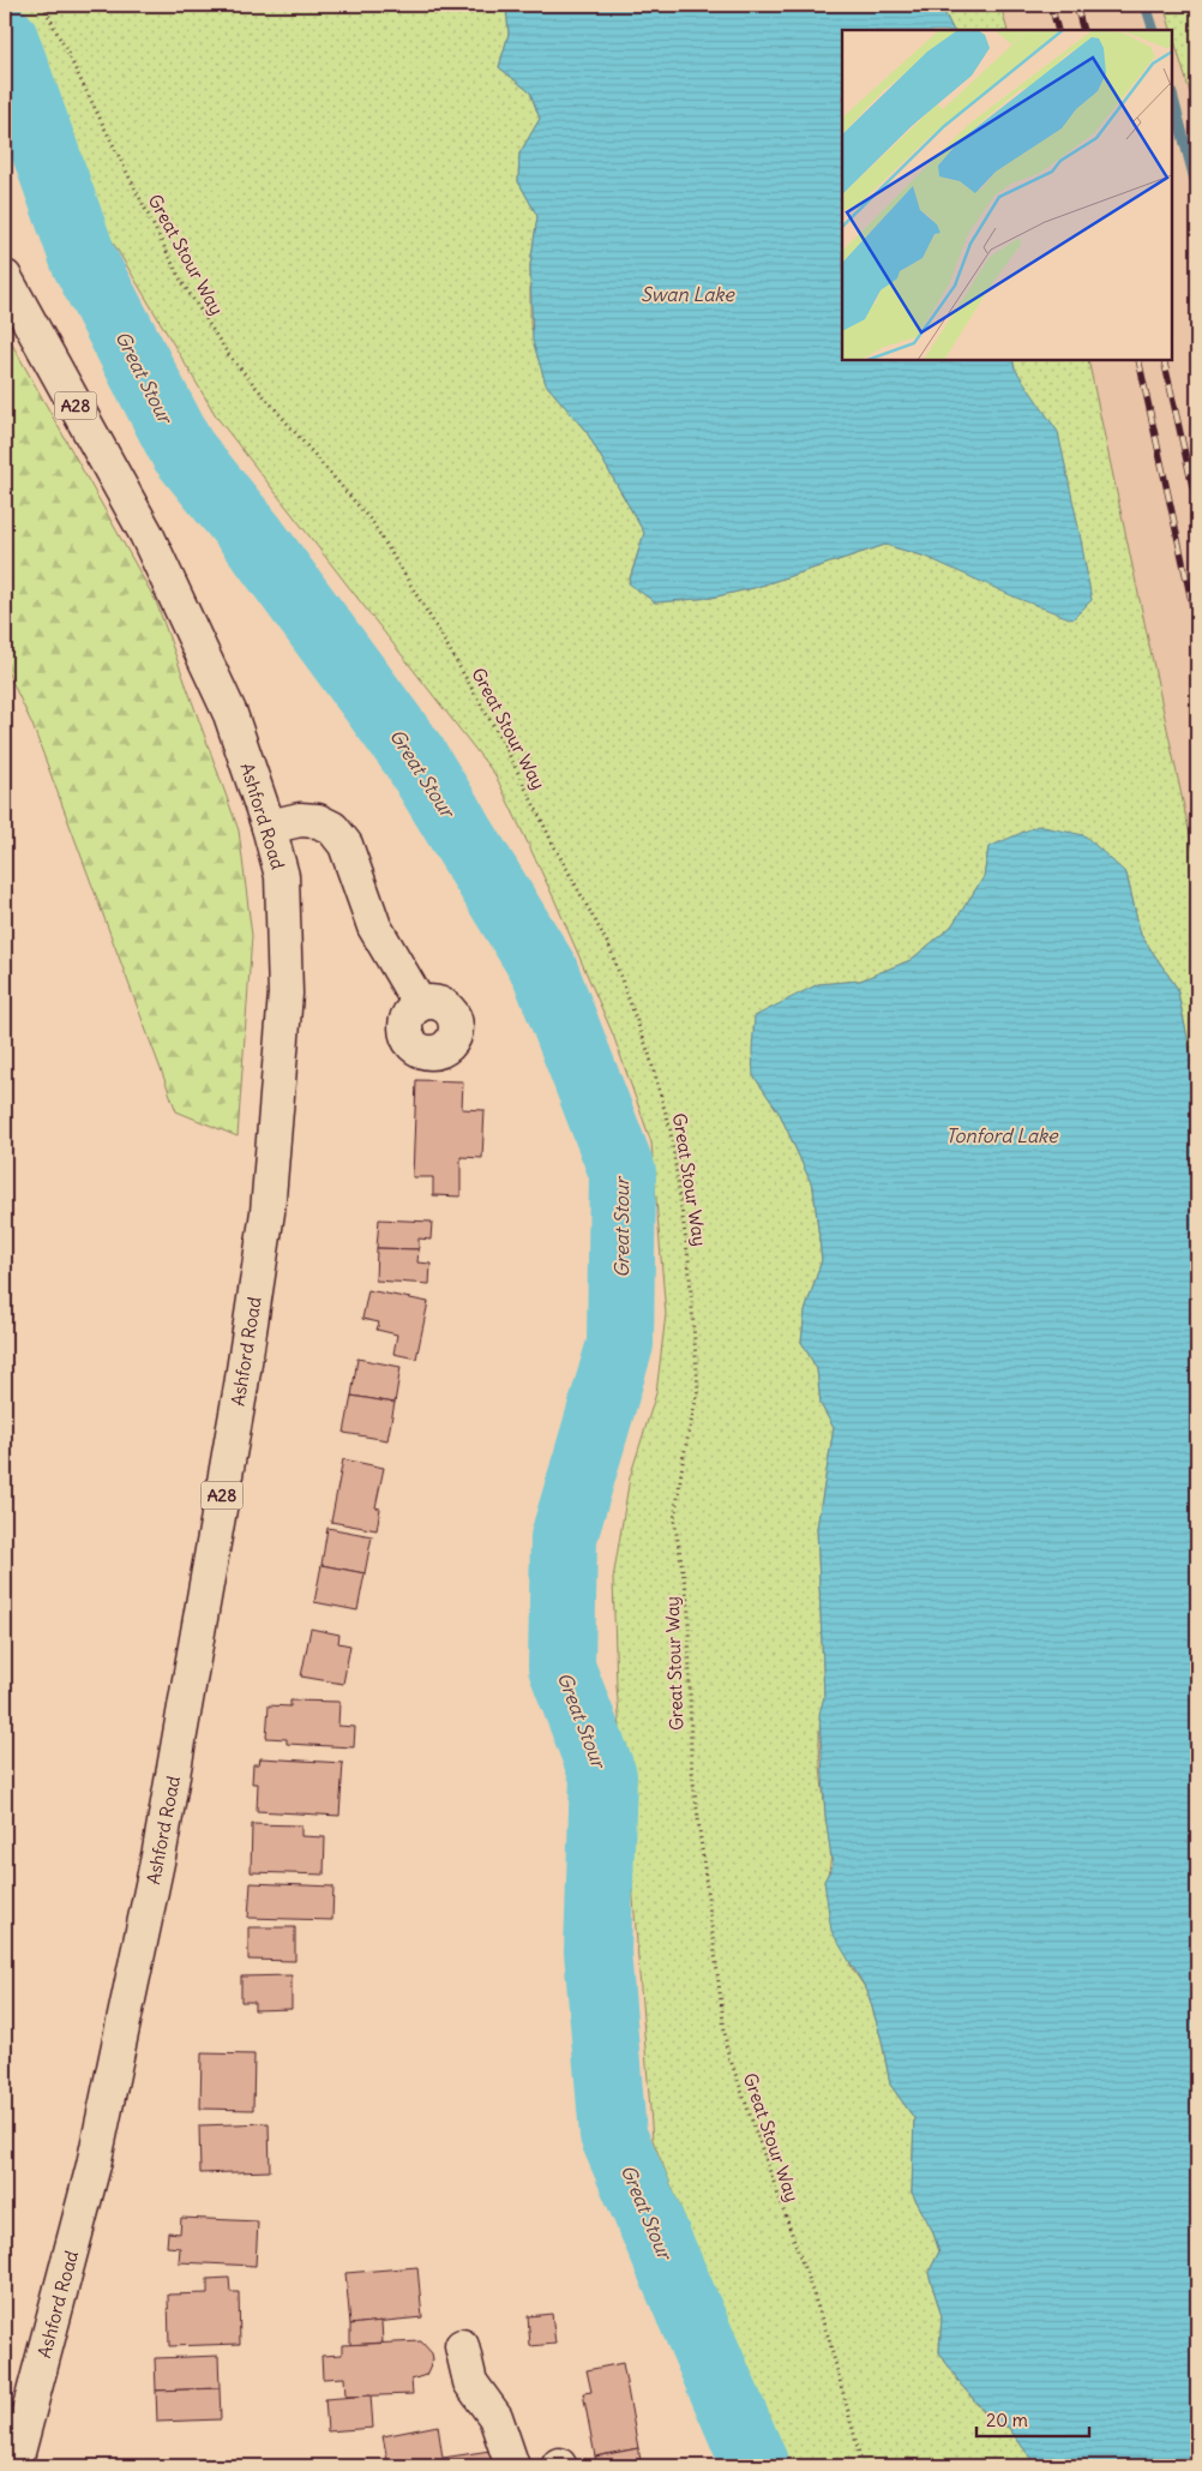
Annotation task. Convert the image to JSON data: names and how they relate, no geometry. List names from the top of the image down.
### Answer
{
  "streets": {
    "main road": ["A28", "Ashford Road"],
    "path": ["Great Stour Way"]
  },
  "water": ["Swan Lake", "Great Stour", "Tonford Lake"],
  "scale_bar": "20 m"
}
